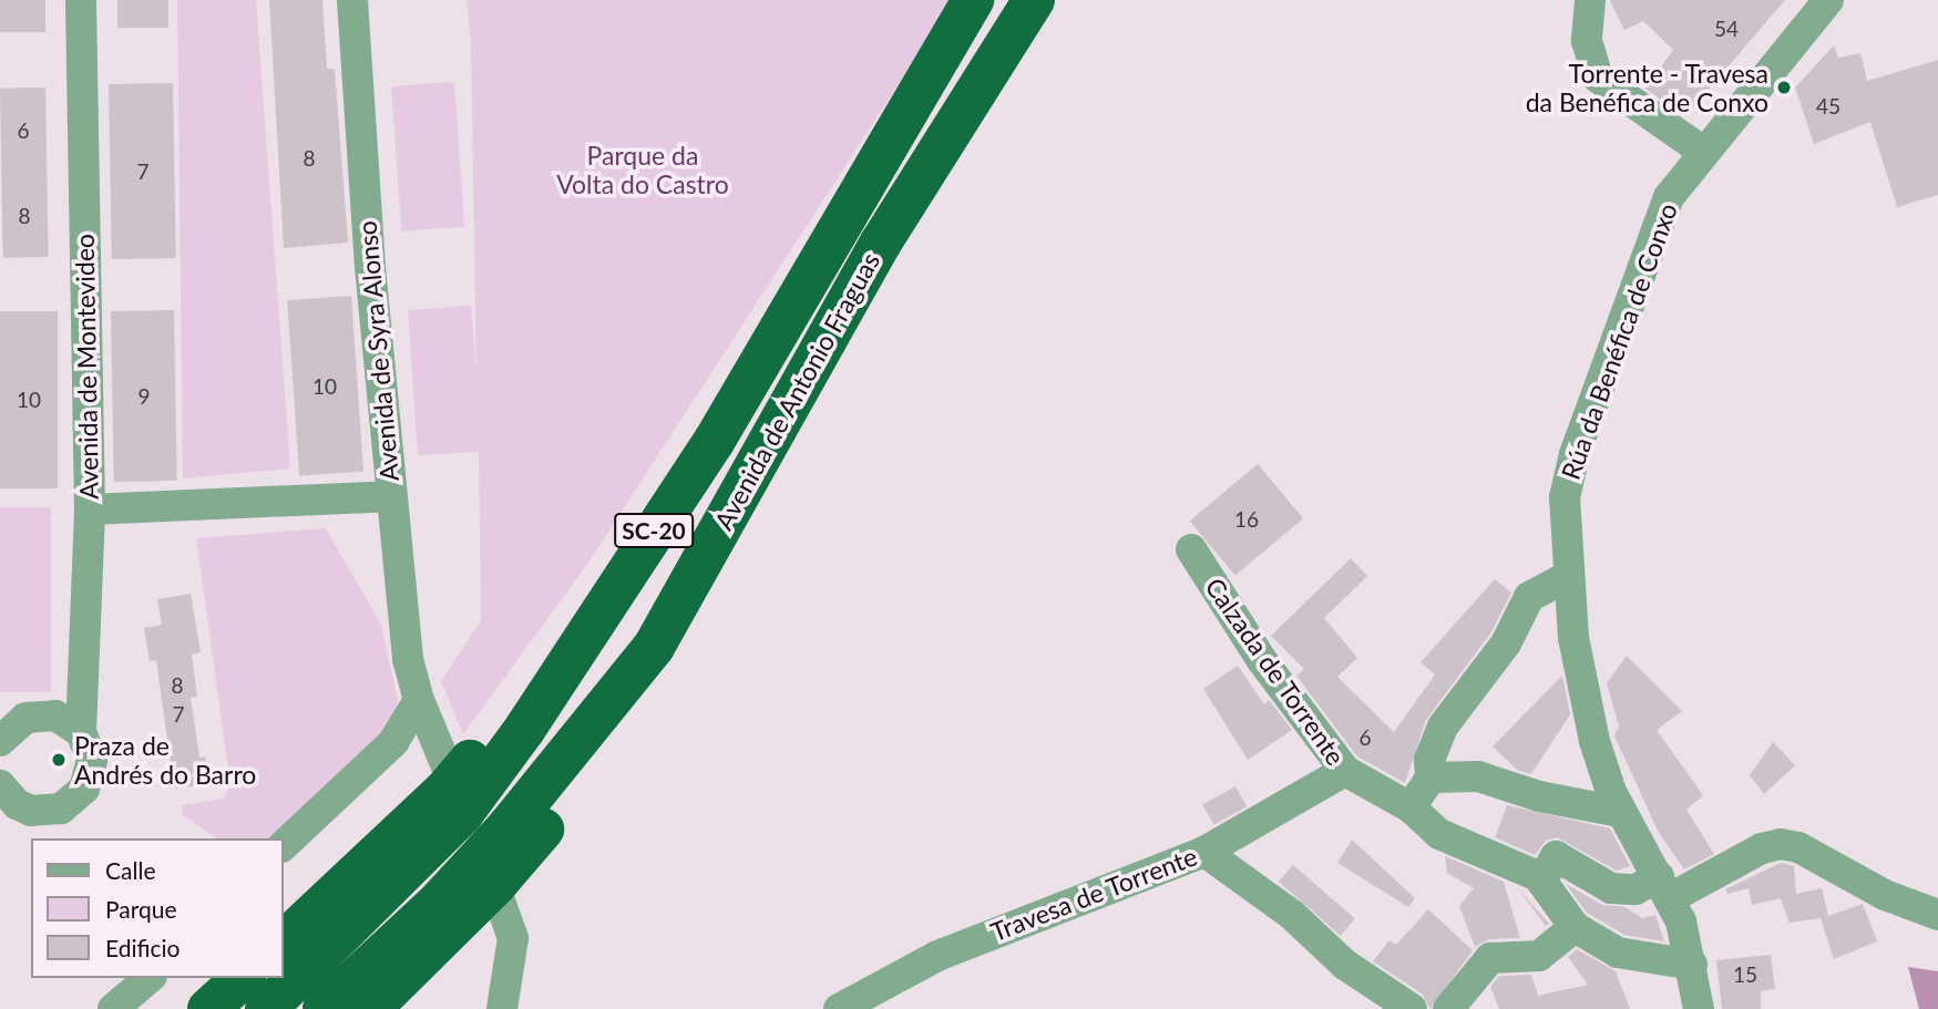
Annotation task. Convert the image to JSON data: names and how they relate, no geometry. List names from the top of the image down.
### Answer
{
  "streets": {
    "highway": ["Avenida de Antonio Fraguas", "SC-20"],
    "street": [
      "Rúa da Benéfica de Conxo",
      "Avenida de Syra Alonso",
      "Avenida de Montevideo",
      "Calzada de Torrente",
      "Travesa de Torrente"
    ]
  },
  "crossings": [
    ["Calzada de Torrente", "Travesa de Torrente"]
  ],
  "parks": ["Parque da Volta do Castro"],
  "places": ["Torrente - Travesa da Benéfica de Conxo", "Praza de Andrés do Barro"],
  "house_numbers": [
    "54",
    "45",
    "6",
    "8",
    "7",
    "8",
    "10",
    "9",
    "10",
    "16",
    "8",
    "7",
    "6",
    "15"
  ],
  "legend": ["Calle", "Parque", "Edificio"]
}
